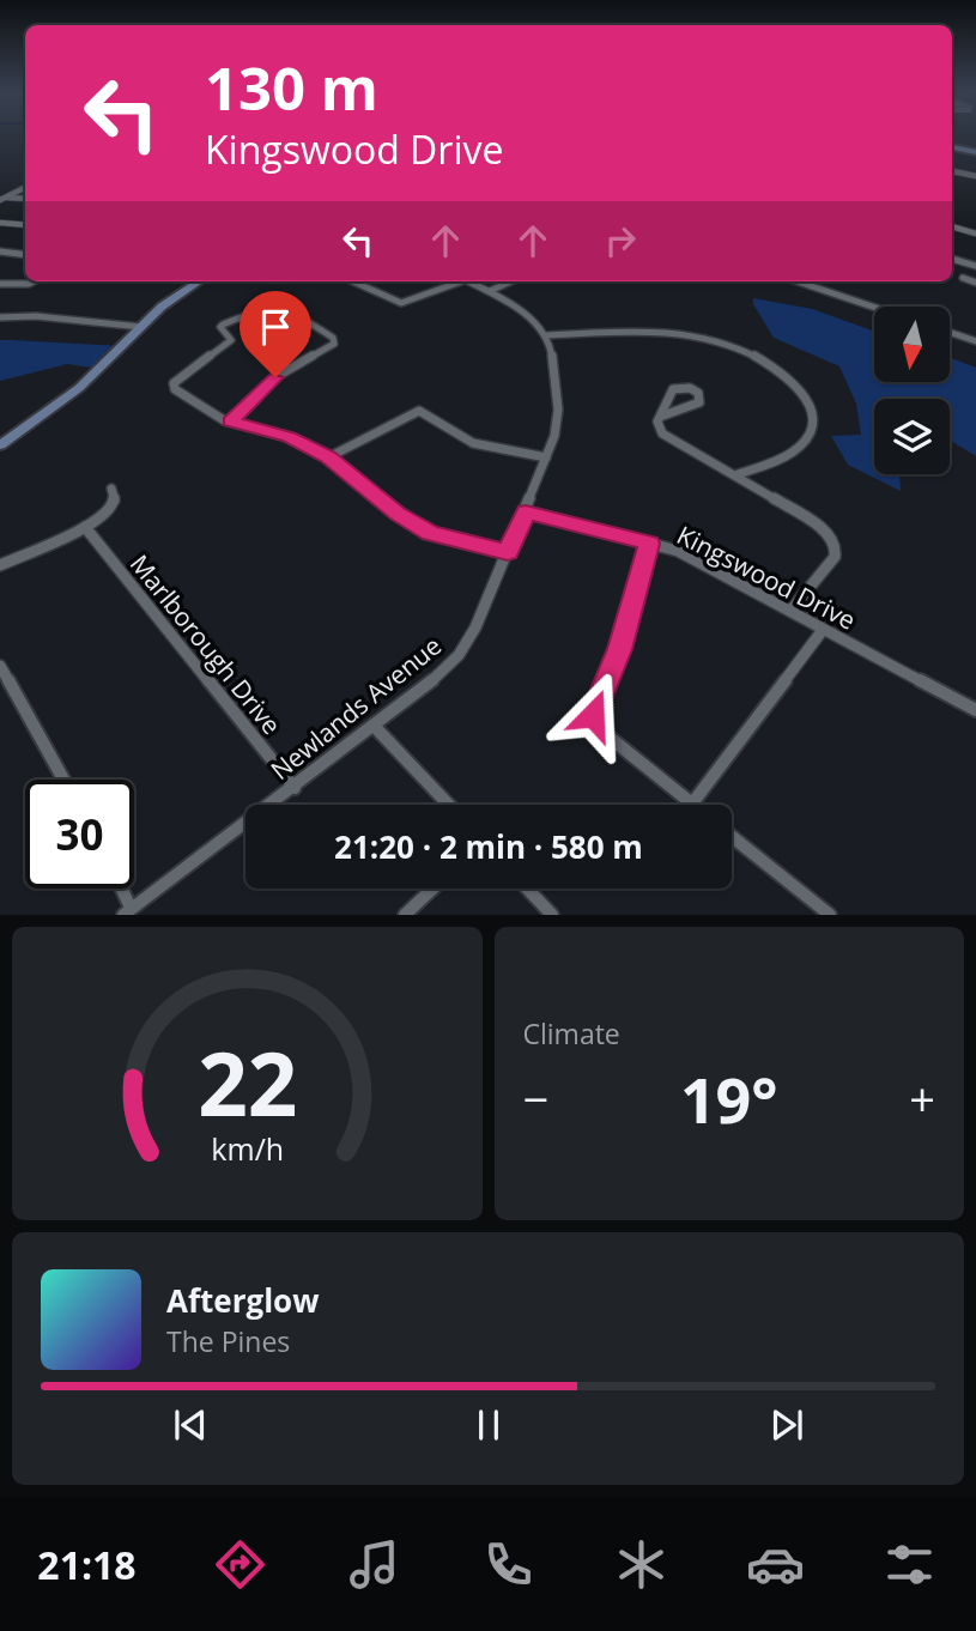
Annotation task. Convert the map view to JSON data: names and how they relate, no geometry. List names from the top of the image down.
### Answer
{
  "streets": {
    "street": ["Kingswood Drive", "Marlborough Drive", "Newlands Avenue"]
  },
  "crossings": [
    ["Kingswood Drive", "Newlands Avenue"],
    ["Marlborough Drive", "Newlands Avenue"]
  ],
  "north": "bottom",
  "page": {
    "turn": ["130 m", "Kingswood Drive"],
    "limit": "30",
    "trip": "21:20 · 2 min · 580 m",
    "tile": "Climate",
    "heat": ["−", "19°", "+"],
    "song": ["Afterglow", "The Pines"],
    "tabs": "21:18",
    "gauge": ["22", "km/h"]
  }
}
